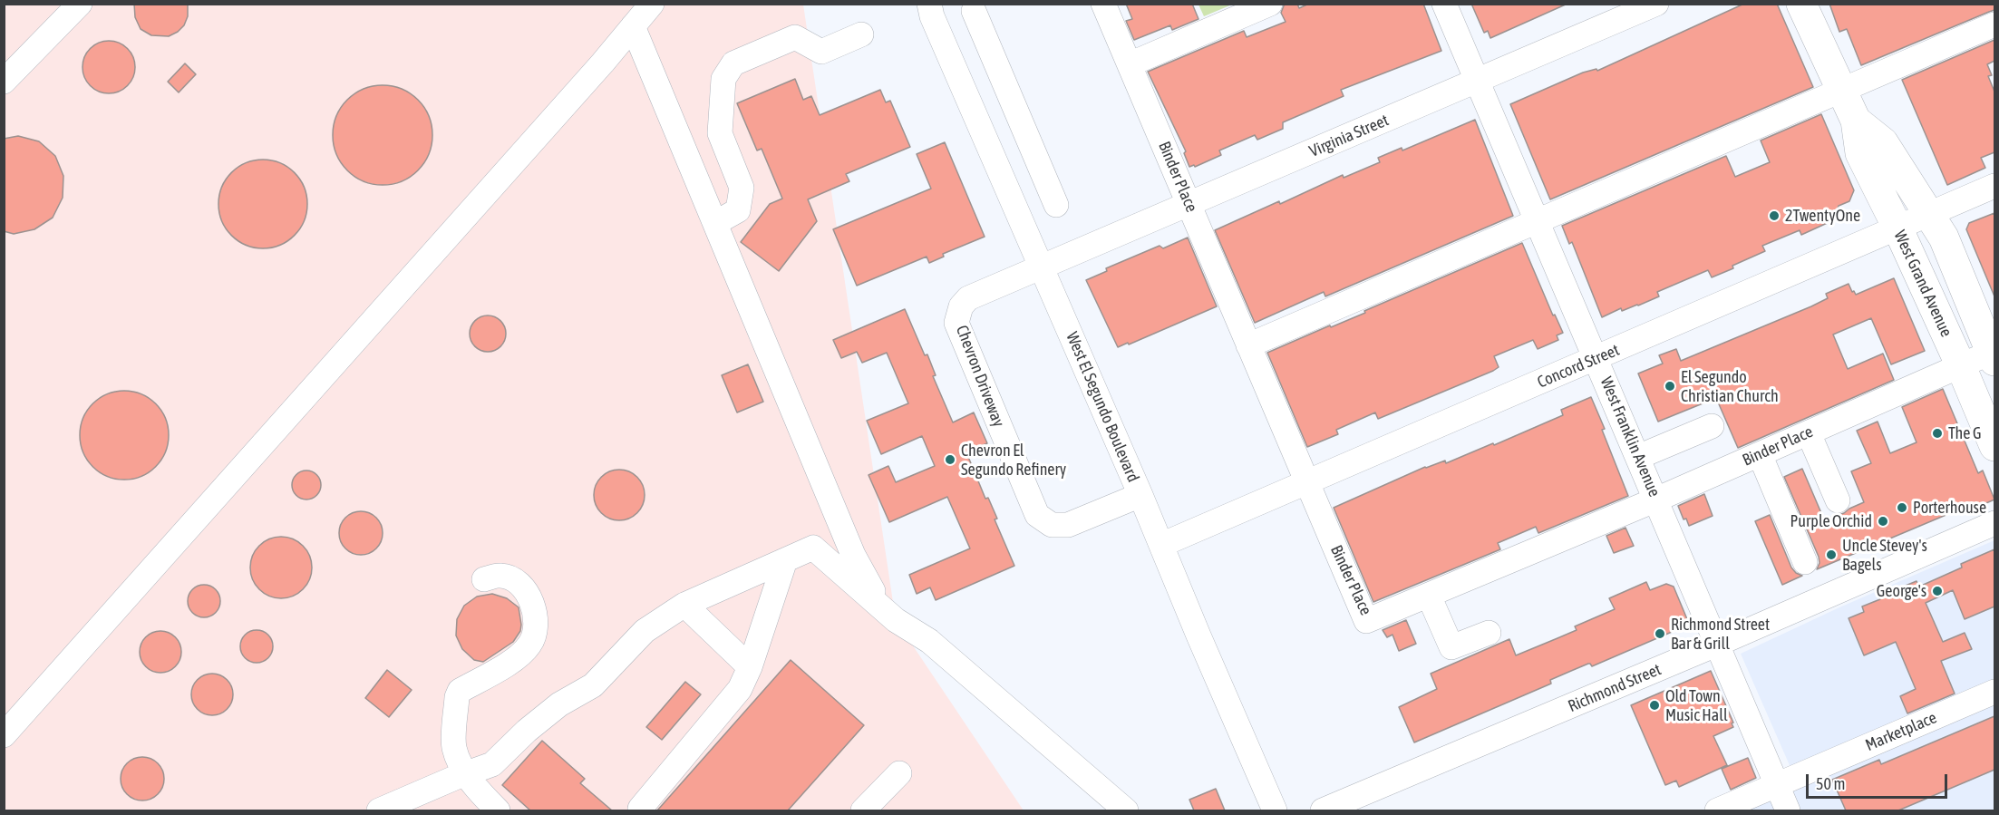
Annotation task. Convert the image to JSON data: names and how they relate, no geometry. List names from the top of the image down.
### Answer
{
  "streets": {
    "main road": ["West Grand Avenue"],
    "street": [
      "Virginia Street",
      "Binder Place",
      "Concord Street",
      "Chevron Driveway",
      "West El Segundo Boulevard",
      "West Franklin Avenue",
      "Richmond Street",
      "Marketplace"
    ]
  },
  "crossings": [
    ["Virginia Street", "Binder Place"],
    ["Virginia Street", "Chevron Driveway"],
    ["Virginia Street", "West El Segundo Boulevard"],
    ["Virginia Street", "West Franklin Avenue"],
    ["Binder Place", "West Grand Avenue"],
    ["Binder Place", "Concord Street"],
    ["Binder Place", "West Franklin Avenue"],
    ["West Grand Avenue", "Concord Street"],
    ["Concord Street", "West El Segundo Boulevard"],
    ["Concord Street", "West Franklin Avenue"],
    ["Chevron Driveway", "West El Segundo Boulevard"],
    ["West Franklin Avenue", "Richmond Street"],
    ["West Franklin Avenue", "Marketplace"]
  ],
  "places": [
    "2TwentyOne",
    "El Segundo Christian Church",
    "The G",
    "Chevron El Segundo Refinery",
    "Porterhouse",
    "Purple Orchid",
    "Uncle Stevey's Bagels",
    "George's",
    "Richmond Street Bar & Grill",
    "Old Town Music Hall"
  ],
  "scale_bar": "50 m"
}
